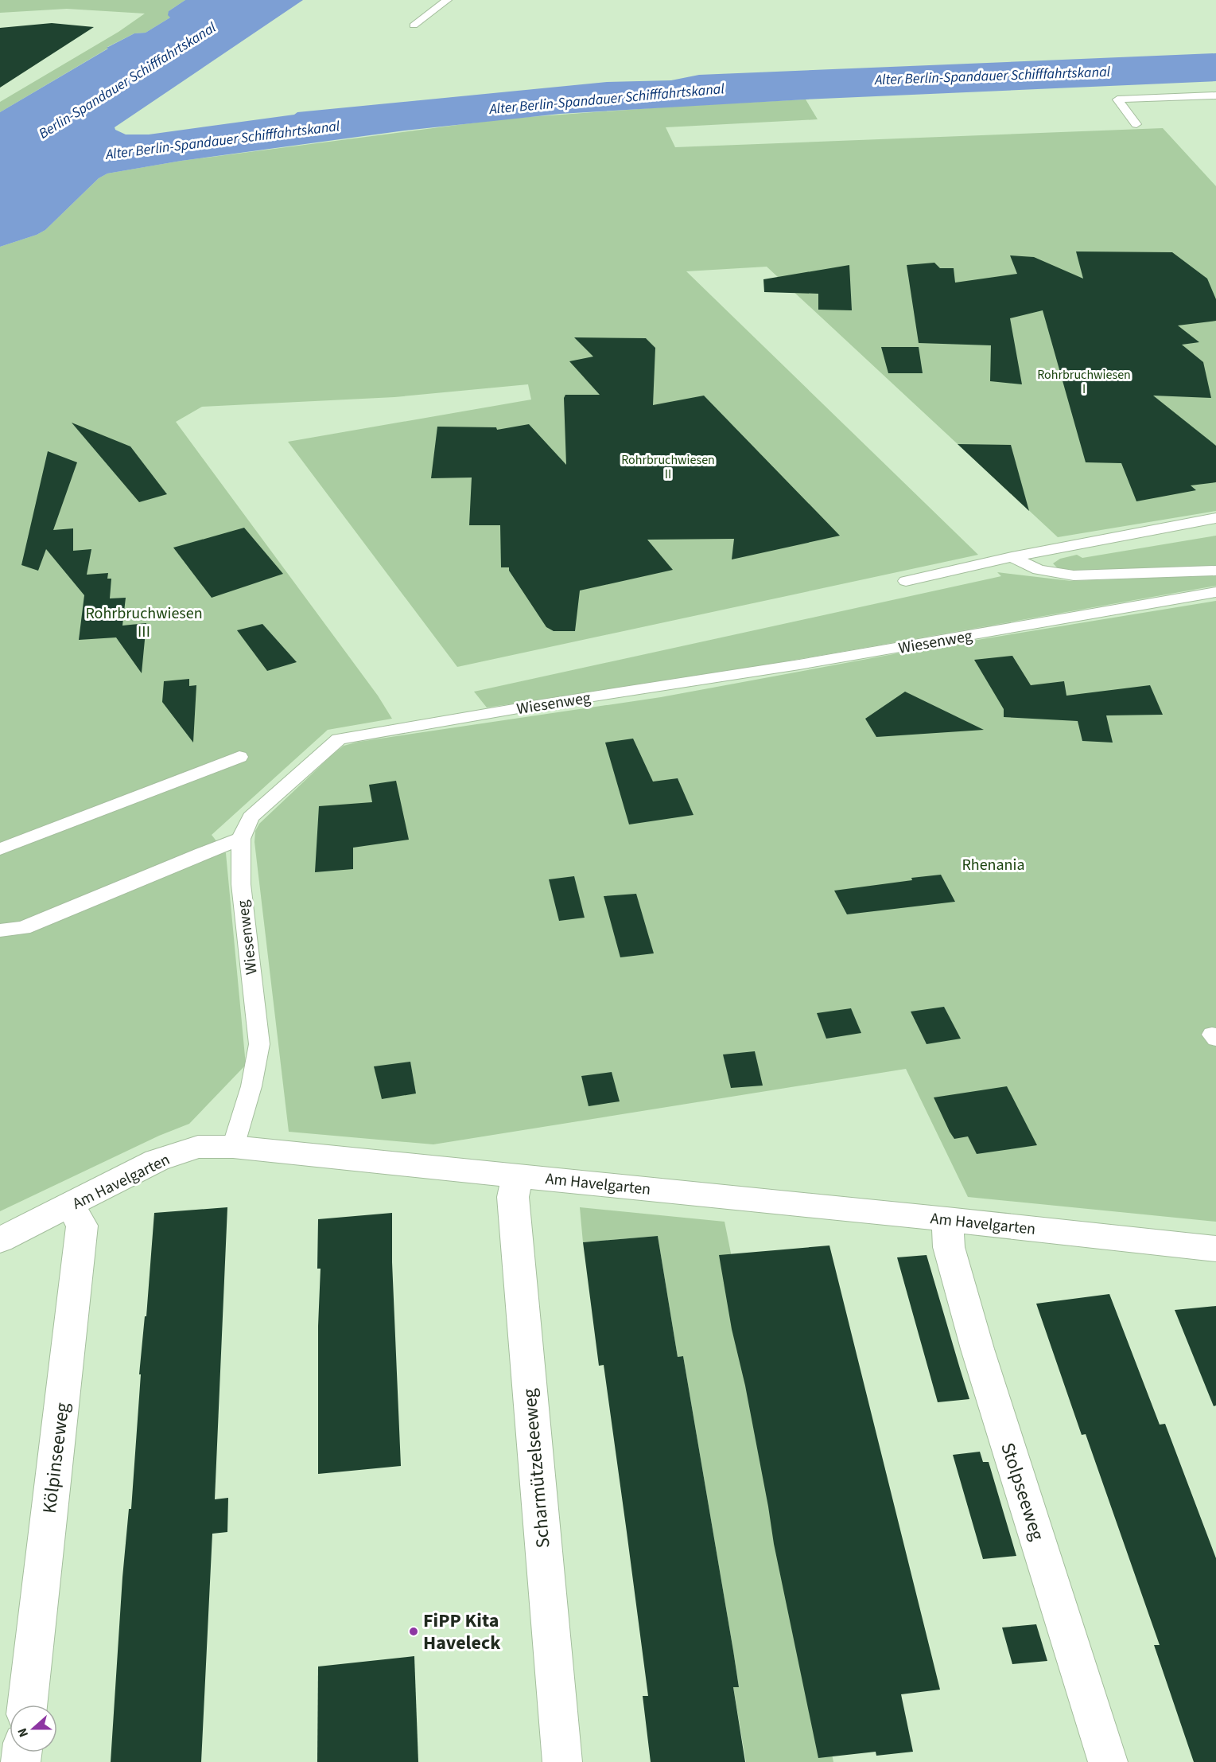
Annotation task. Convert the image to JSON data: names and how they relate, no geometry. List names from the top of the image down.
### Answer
{
  "streets": {
    "street": [
      "Am Havelgarten",
      "Kölpinseeweg",
      "Scharmützelseeweg",
      "Stolpseeweg"
    ],
    "lane": ["Wiesenweg"]
  },
  "crossings": [
    ["Wiesenweg", "Am Havelgarten"],
    ["Am Havelgarten", "Kölpinseeweg"],
    ["Am Havelgarten", "Scharmützelseeweg"],
    ["Am Havelgarten", "Stolpseeweg"]
  ],
  "water": ["Alter Berlin-Spandauer Schifffahrtskanal", "Berlin-Spandauer Schifffahrtskanal"],
  "parks": [
    "Rohrbruchwiesen I",
    "Rohrbruchwiesen II",
    "Rohrbruchwiesen III",
    "Rhenania"
  ],
  "places": ["FiPP Kita Haveleck"],
  "north": "left"
}
